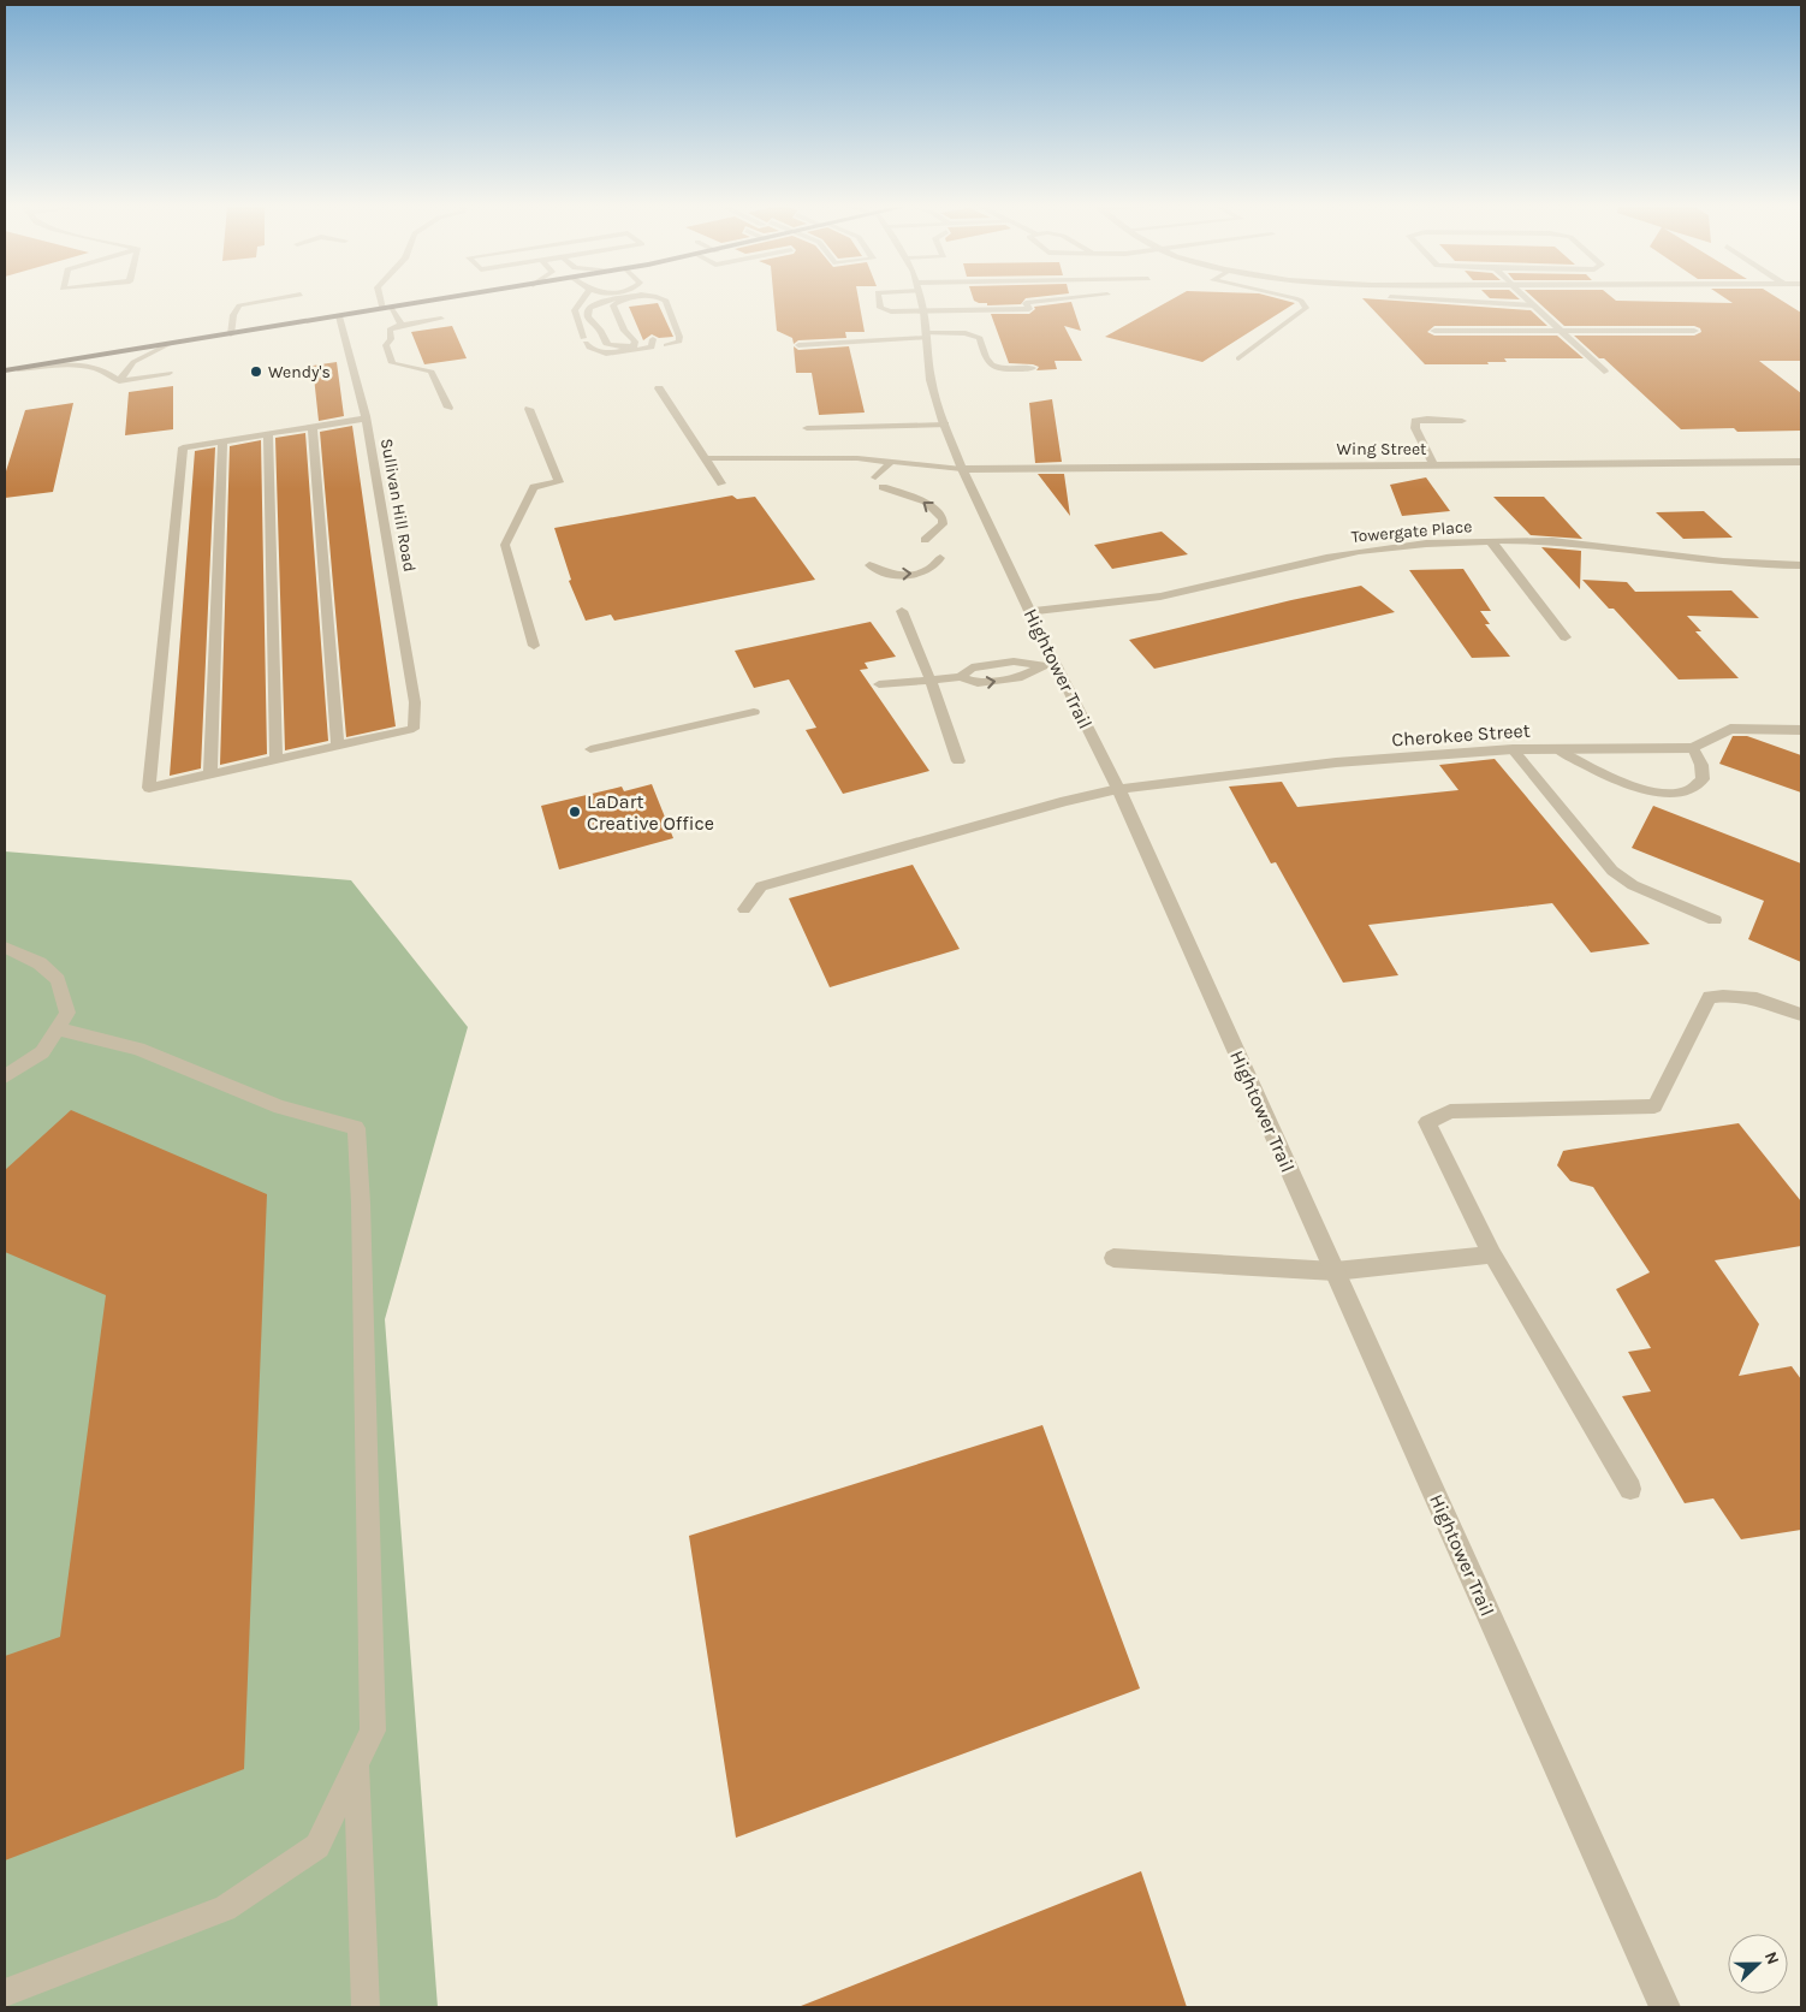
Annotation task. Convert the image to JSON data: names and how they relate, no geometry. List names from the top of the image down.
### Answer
{
  "streets": {
    "street": [
      "Wing Street",
      "Towergate Place",
      "Hightower Trail",
      "Cherokee Street"
    ],
    "lane": ["Sullivan Hill Road"]
  },
  "crossings": [
    ["Wing Street", "Hightower Trail"],
    ["Towergate Place", "Hightower Trail"],
    ["Hightower Trail", "Cherokee Street"]
  ],
  "places": ["Wendy's", "LaDart Creative Office"],
  "north": "right"
}
